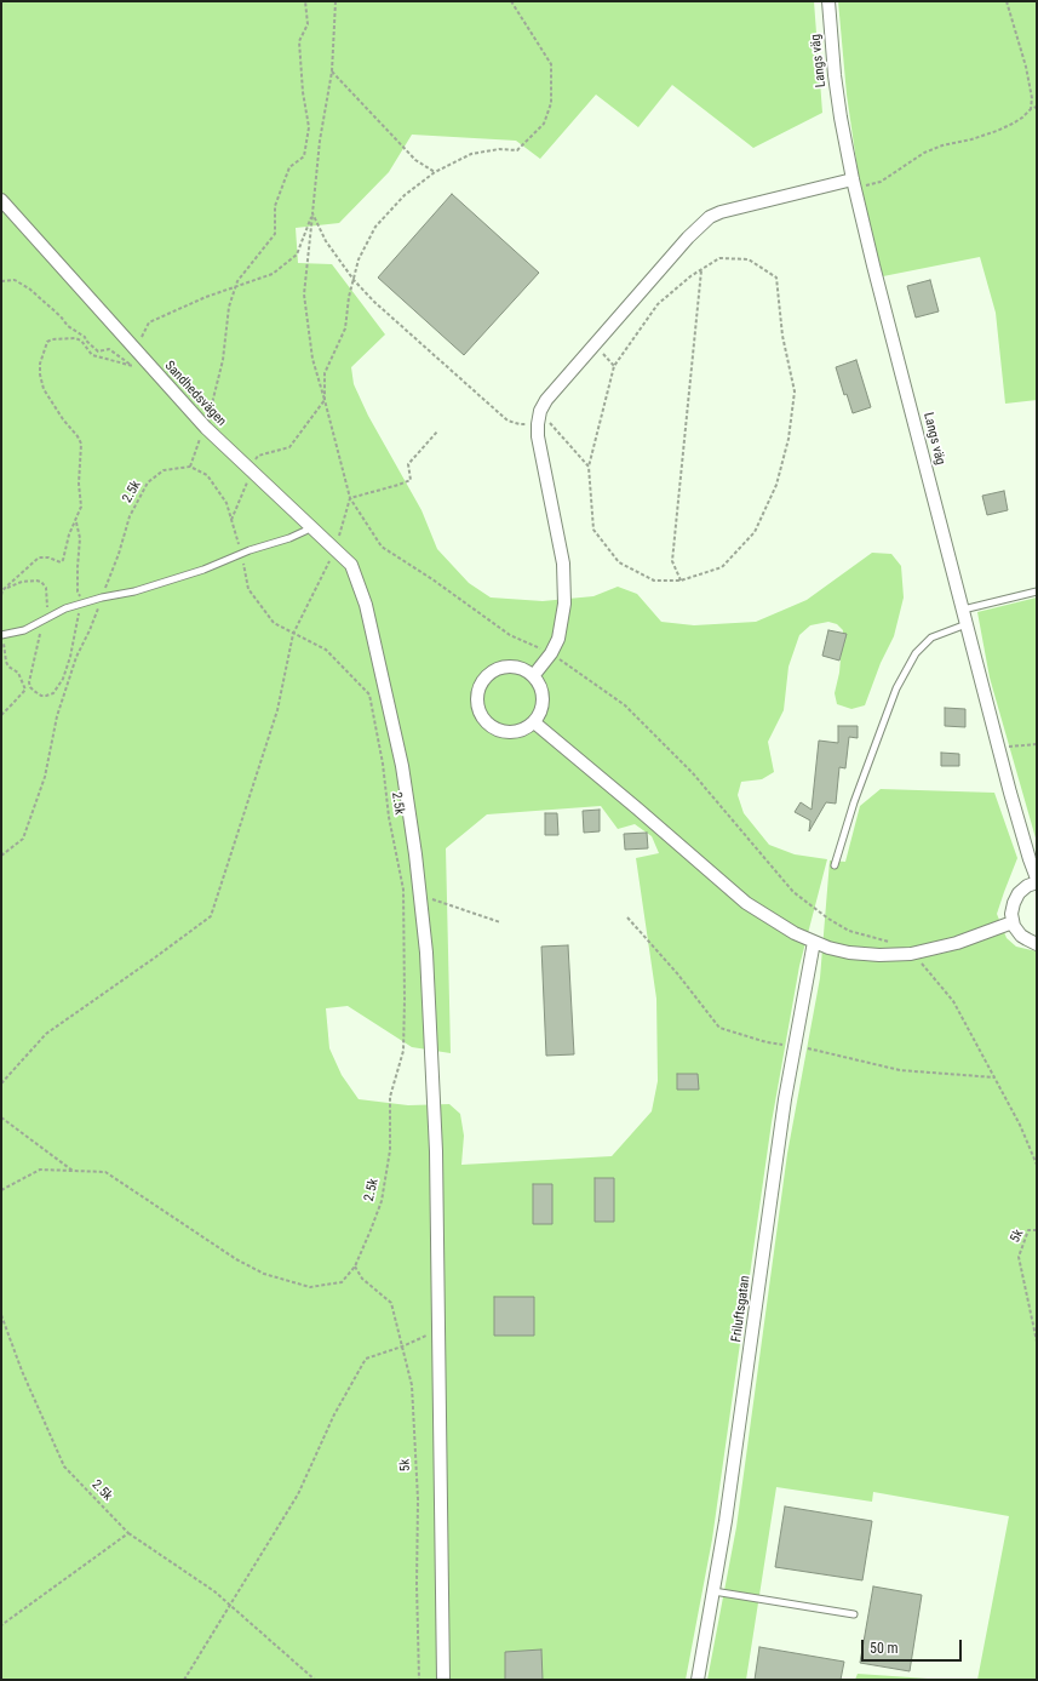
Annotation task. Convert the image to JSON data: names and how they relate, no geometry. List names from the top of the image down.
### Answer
{
  "streets": {
    "street": ["Langs väg", "Sandhedsvägen", "Friluftsgatan"],
    "path": ["2.5k", "5k"]
  },
  "crossings": [
    ["2.5k", "5k"]
  ],
  "scale_bar": "50 m"
}
